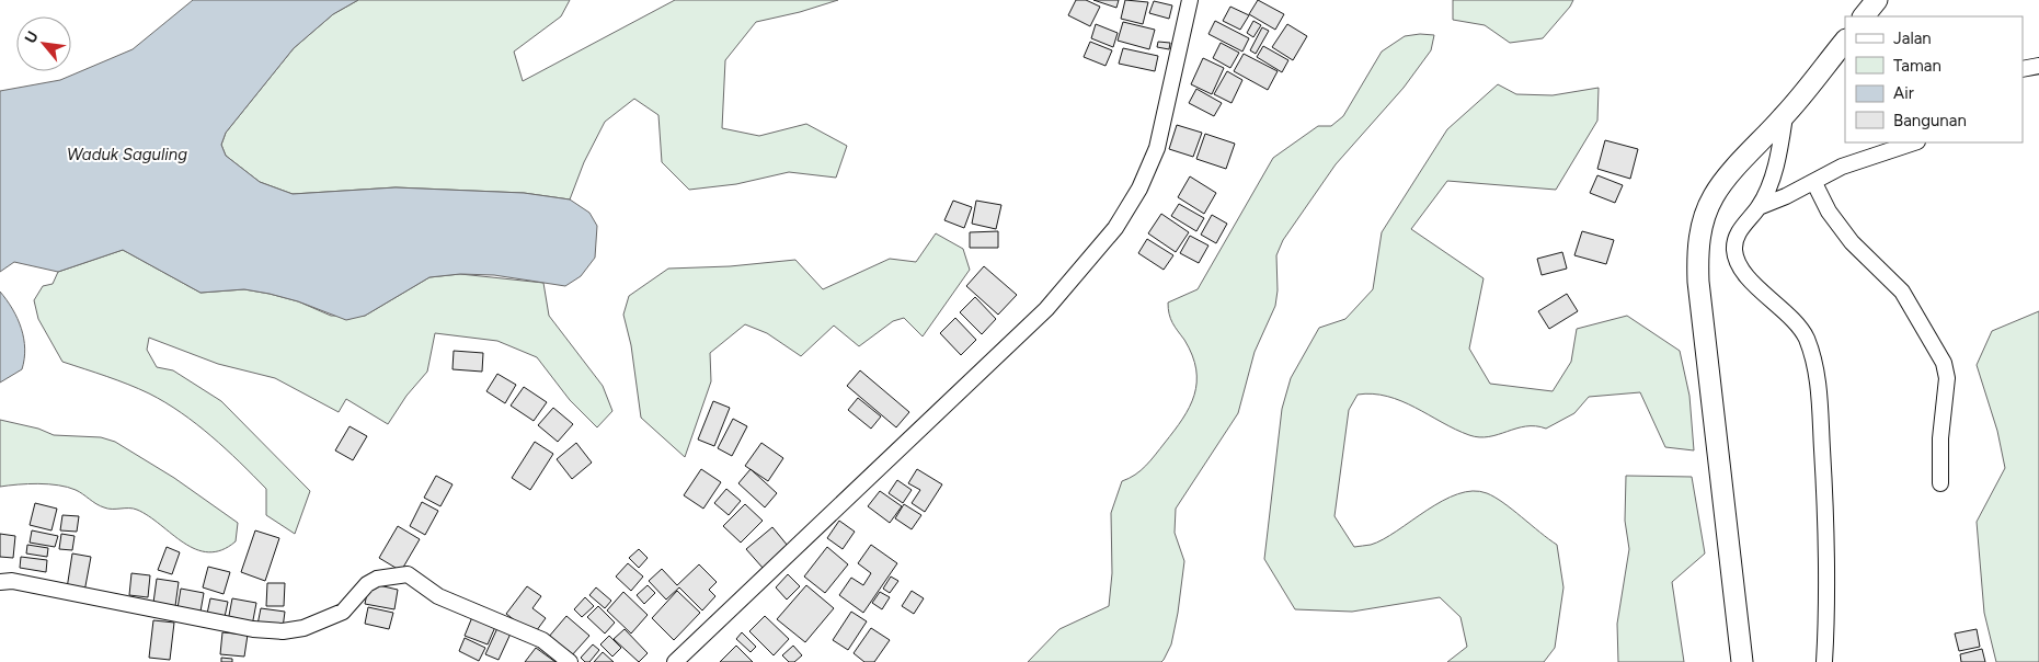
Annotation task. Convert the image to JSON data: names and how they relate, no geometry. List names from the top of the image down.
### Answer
{
  "water": ["Waduk Saguling"],
  "legend": [
    "Jalan",
    "Taman",
    "Air",
    "Bangunan"
  ],
  "north": "top left"
}
